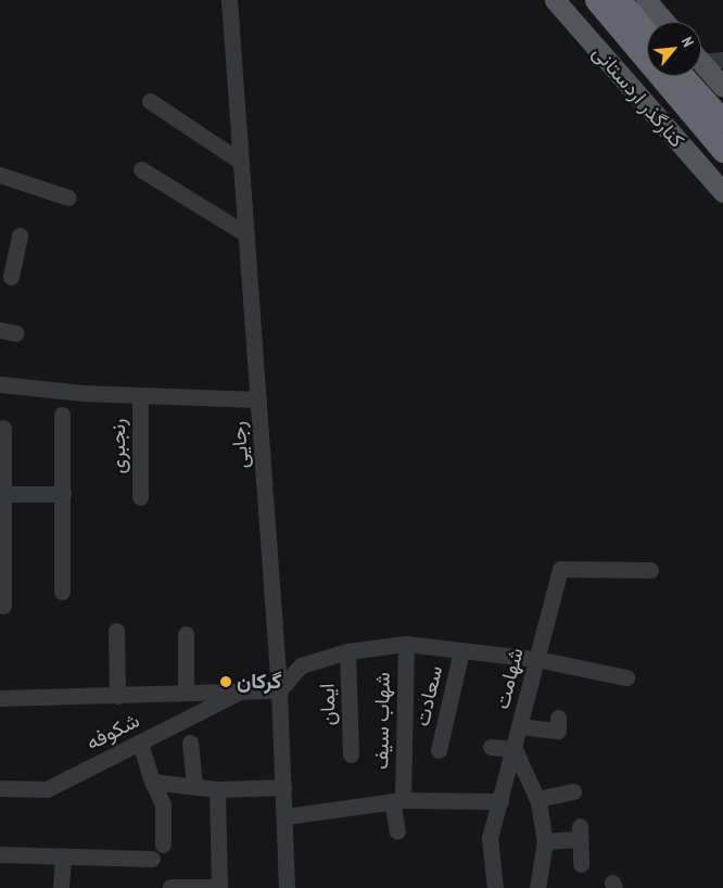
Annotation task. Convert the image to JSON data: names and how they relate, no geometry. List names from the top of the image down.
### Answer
{
  "streets": {
    "main road": ["کنارگذر اردستانی"],
    "street": [
      "رجایی",
      "رنجبری",
      "شهامت",
      "سعادت",
      "ایمان",
      "شهاب سیف",
      "شکوفه"
    ]
  },
  "places": ["گرکان"],
  "north": "top right"
}
